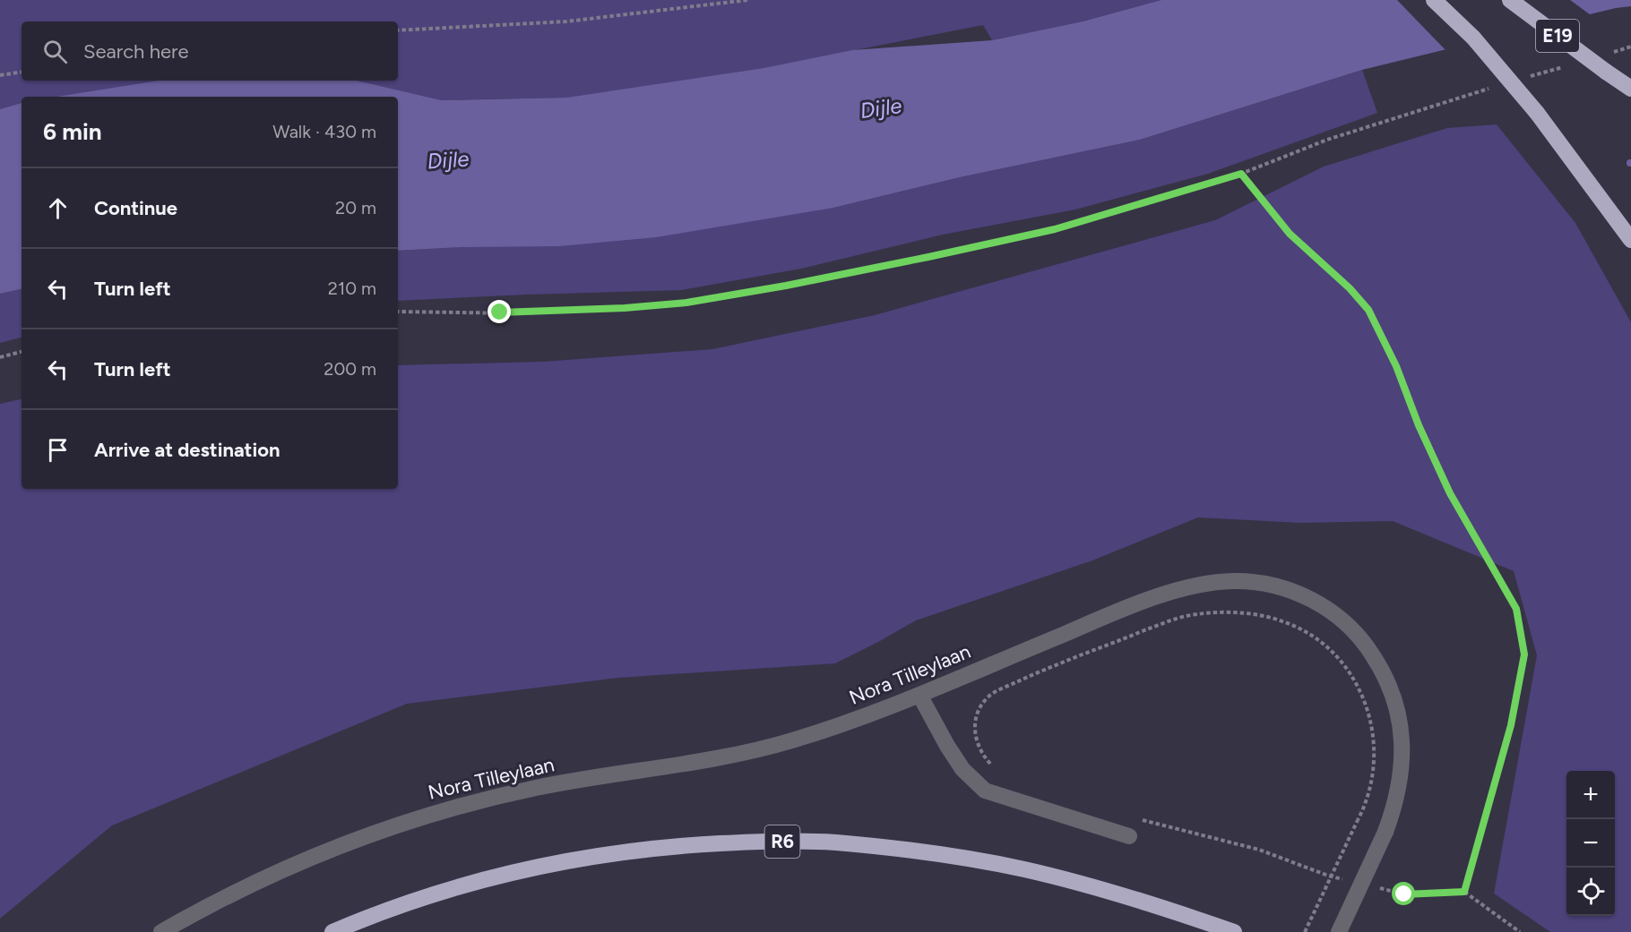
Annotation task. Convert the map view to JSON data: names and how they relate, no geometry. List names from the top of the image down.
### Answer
{
  "streets": {
    "highway": ["E19", "R6"],
    "street": ["Nora Tilleylaan"]
  },
  "water": ["Dijle"],
  "page": {
    "search": "Search here",
    "heading": ["6 min", "Walk · 430 m"],
    "list": [
      ["Continue", "20 m"],
      ["Turn left", "210 m"],
      ["Turn left", "200 m"],
      "Arrive at destination"
    ],
    "map_buttons": ["+", "−"]
  }
}
